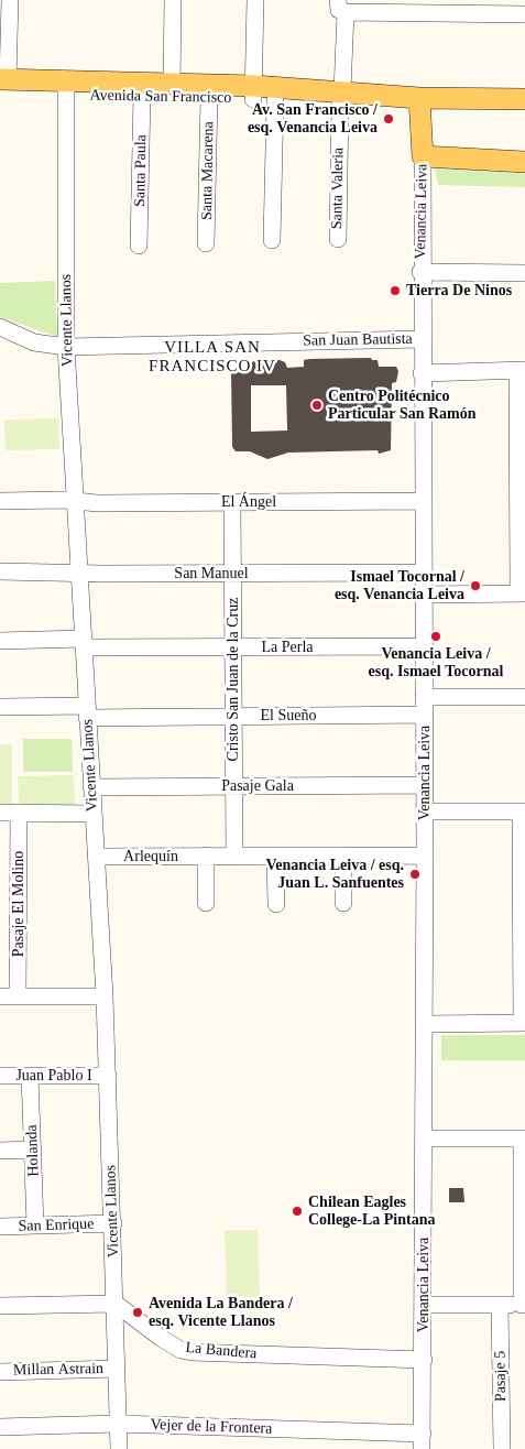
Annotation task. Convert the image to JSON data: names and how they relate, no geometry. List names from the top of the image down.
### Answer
{
  "streets": {
    "main road": ["Avenida San Francisco", "Venancia Leiva"],
    "street": [
      "Santa Paula",
      "Santa Macarena",
      "Santa Valeria",
      "Vicente Llanos",
      "San Juan Bautista",
      "El Ángel",
      "San Manuel",
      "La Perla",
      "Cristo San Juan de la Cruz",
      "El Sueño",
      "Pasaje Gala",
      "Arlequín",
      "Pasaje El Molino",
      "Juan Pablo I",
      "Holanda",
      "San Enrique",
      "La Bandera",
      "Millan Astrain",
      "Pasaje 5",
      "Vejer de la Frontera"
    ]
  },
  "crossings": [
    ["Avenida San Francisco", "Santa Paula"],
    ["Avenida San Francisco", "Santa Macarena"],
    ["Avenida San Francisco", "Santa Valeria"],
    ["Avenida San Francisco", "Venancia Leiva"],
    ["Avenida San Francisco", "Vicente Llanos"],
    ["Venancia Leiva", "San Juan Bautista"],
    ["Venancia Leiva", "El Ángel"],
    ["Venancia Leiva", "San Manuel"],
    ["Venancia Leiva", "La Perla"],
    ["Venancia Leiva", "El Sueño"],
    ["Venancia Leiva", "Pasaje Gala"],
    ["Venancia Leiva", "Arlequín"],
    ["Venancia Leiva", "La Bandera"],
    ["Venancia Leiva", "Vejer de la Frontera"],
    ["Vicente Llanos", "San Juan Bautista"],
    ["Vicente Llanos", "El Ángel"],
    ["Vicente Llanos", "San Manuel"],
    ["Vicente Llanos", "La Perla"],
    ["Vicente Llanos", "El Sueño"],
    ["Vicente Llanos", "Pasaje Gala"],
    ["Vicente Llanos", "Arlequín"],
    ["Vicente Llanos", "Juan Pablo I"],
    ["Vicente Llanos", "San Enrique"],
    ["Vicente Llanos", "La Bandera"],
    ["Vicente Llanos", "Millan Astrain"],
    ["Vicente Llanos", "Vejer de la Frontera"],
    ["El Ángel", "Cristo San Juan de la Cruz"],
    ["San Manuel", "Cristo San Juan de la Cruz"],
    ["La Perla", "Cristo San Juan de la Cruz"],
    ["Cristo San Juan de la Cruz", "El Sueño"],
    ["Cristo San Juan de la Cruz", "Pasaje Gala"],
    ["Cristo San Juan de la Cruz", "Arlequín"],
    ["Juan Pablo I", "Holanda"],
    ["Holanda", "San Enrique"]
  ],
  "districts": ["VILLA SAN FRANCISCO IV"],
  "places": [
    "Av. San Francisco / esq. Venancia Leiva",
    "Tierra De Ninos",
    "Centro Politécnico Particular San Ramón",
    "Ismael Tocornal / esq. Venancia Leiva",
    "Venancia Leiva / esq. Ismael Tocornal",
    "Venancia Leiva / esq. Juan L. Sanfuentes",
    "Chilean Eagles College-La Pintana",
    "Avenida La Bandera / esq. Vicente Llanos"
  ]
}
